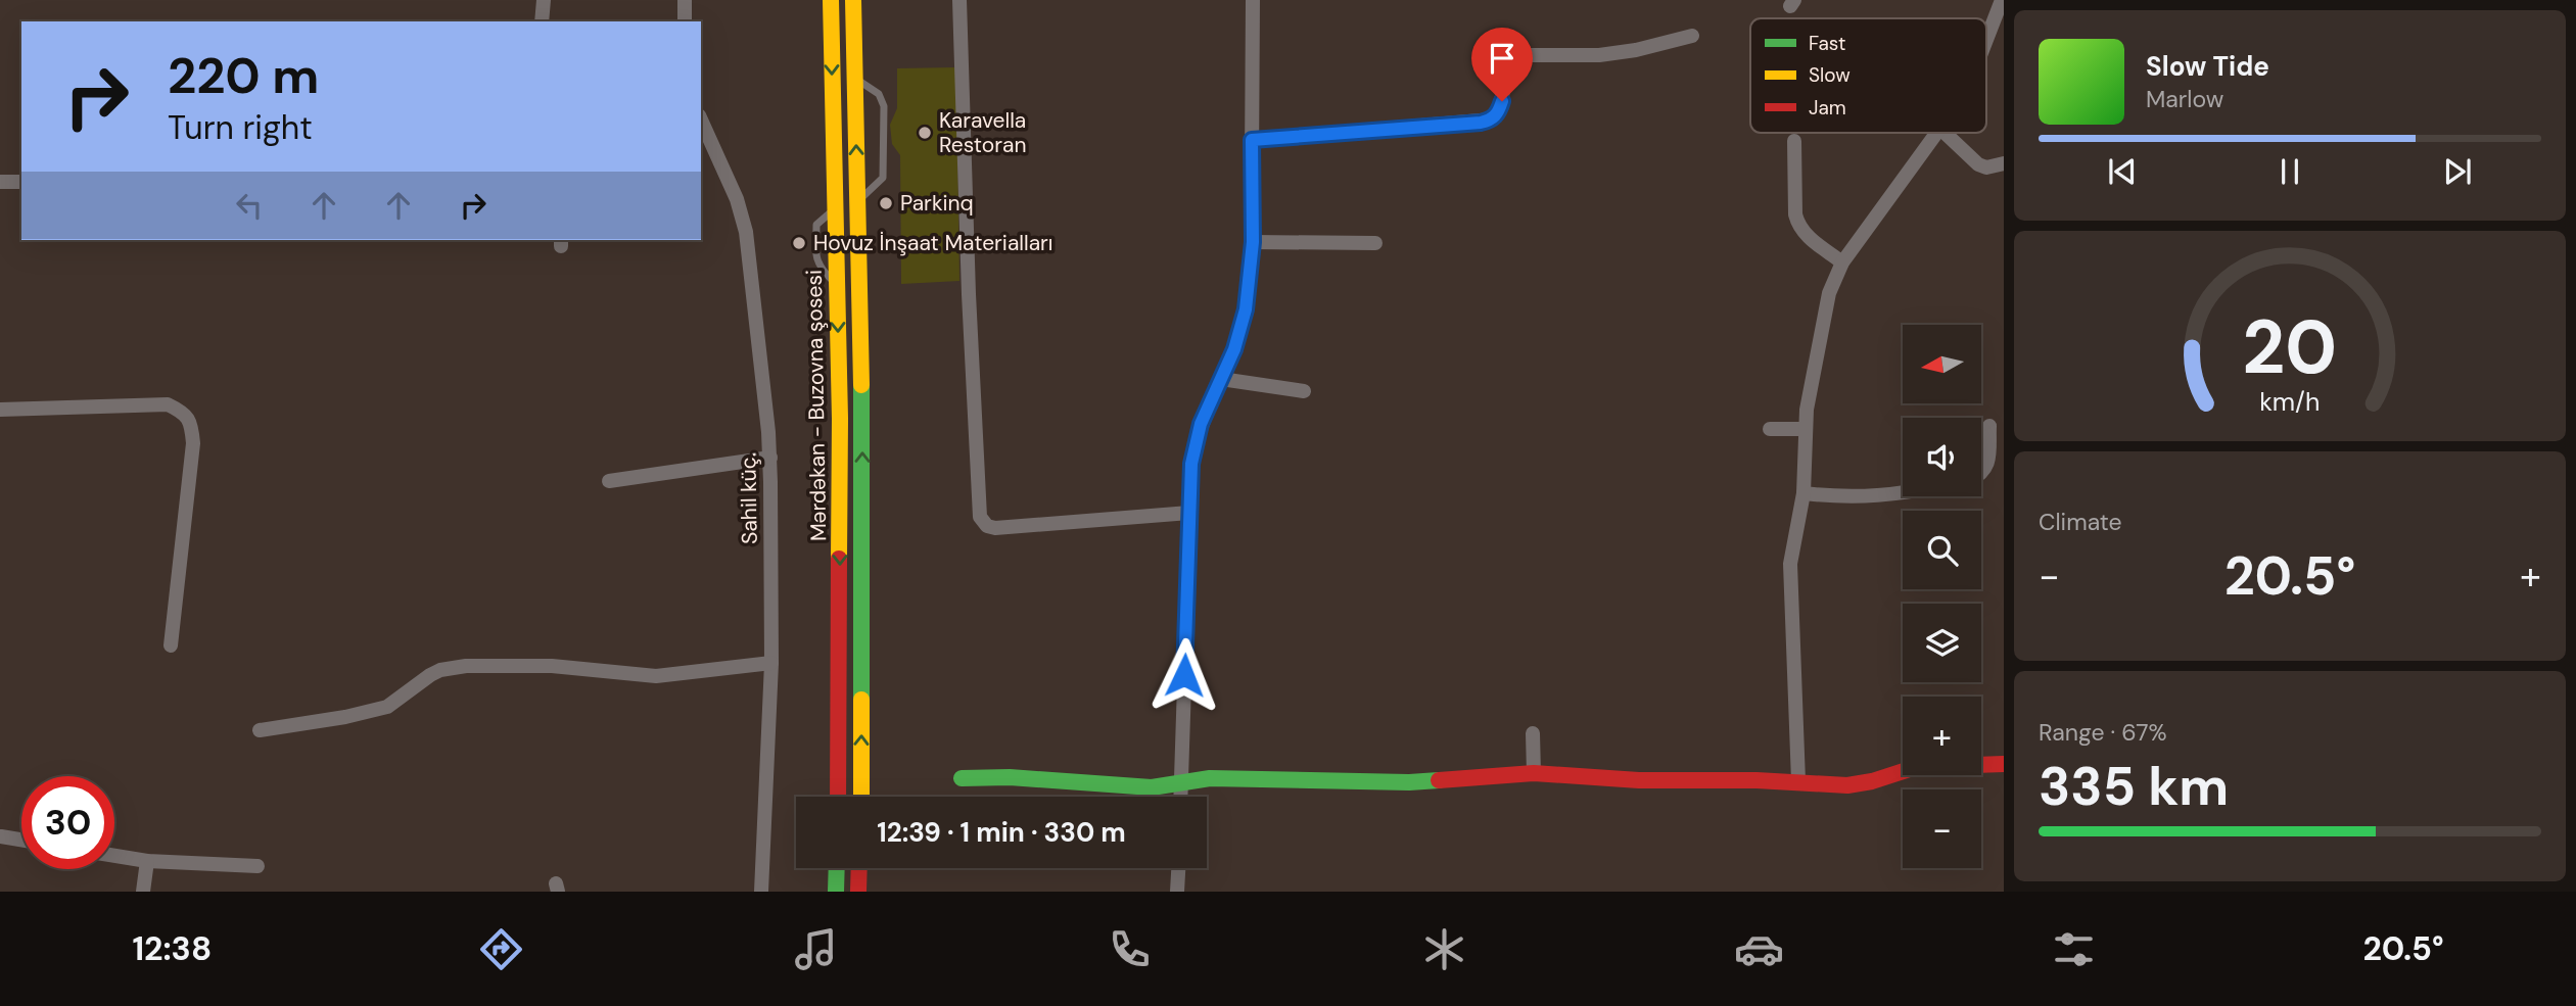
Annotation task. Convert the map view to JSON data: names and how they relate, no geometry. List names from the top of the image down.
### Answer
{
  "streets": {
    "main road": ["Mərdəkan - Buzovna şosesi"],
    "street": ["Sahil küç."]
  },
  "places": ["Karavella Restoran", "Parkinq", "Hovuz İnşaat Materialları"],
  "legend": ["Fast", "Slow", "Jam"],
  "north": "left",
  "page": {
    "turn": ["220 m", "Turn right"],
    "song": ["Slow Tide", "Marlow"],
    "map_buttons": ["+", "−"],
    "tile": [
      "Climate",
      ["Range · 67%", "335 km"]
    ],
    "heat": ["−", "20.5°", "+"],
    "limit": "30",
    "trip": "12:39 · 1 min · 330 m",
    "tabs": ["12:38", "20.5°"],
    "gauge": ["20", "km/h"]
  }
}
